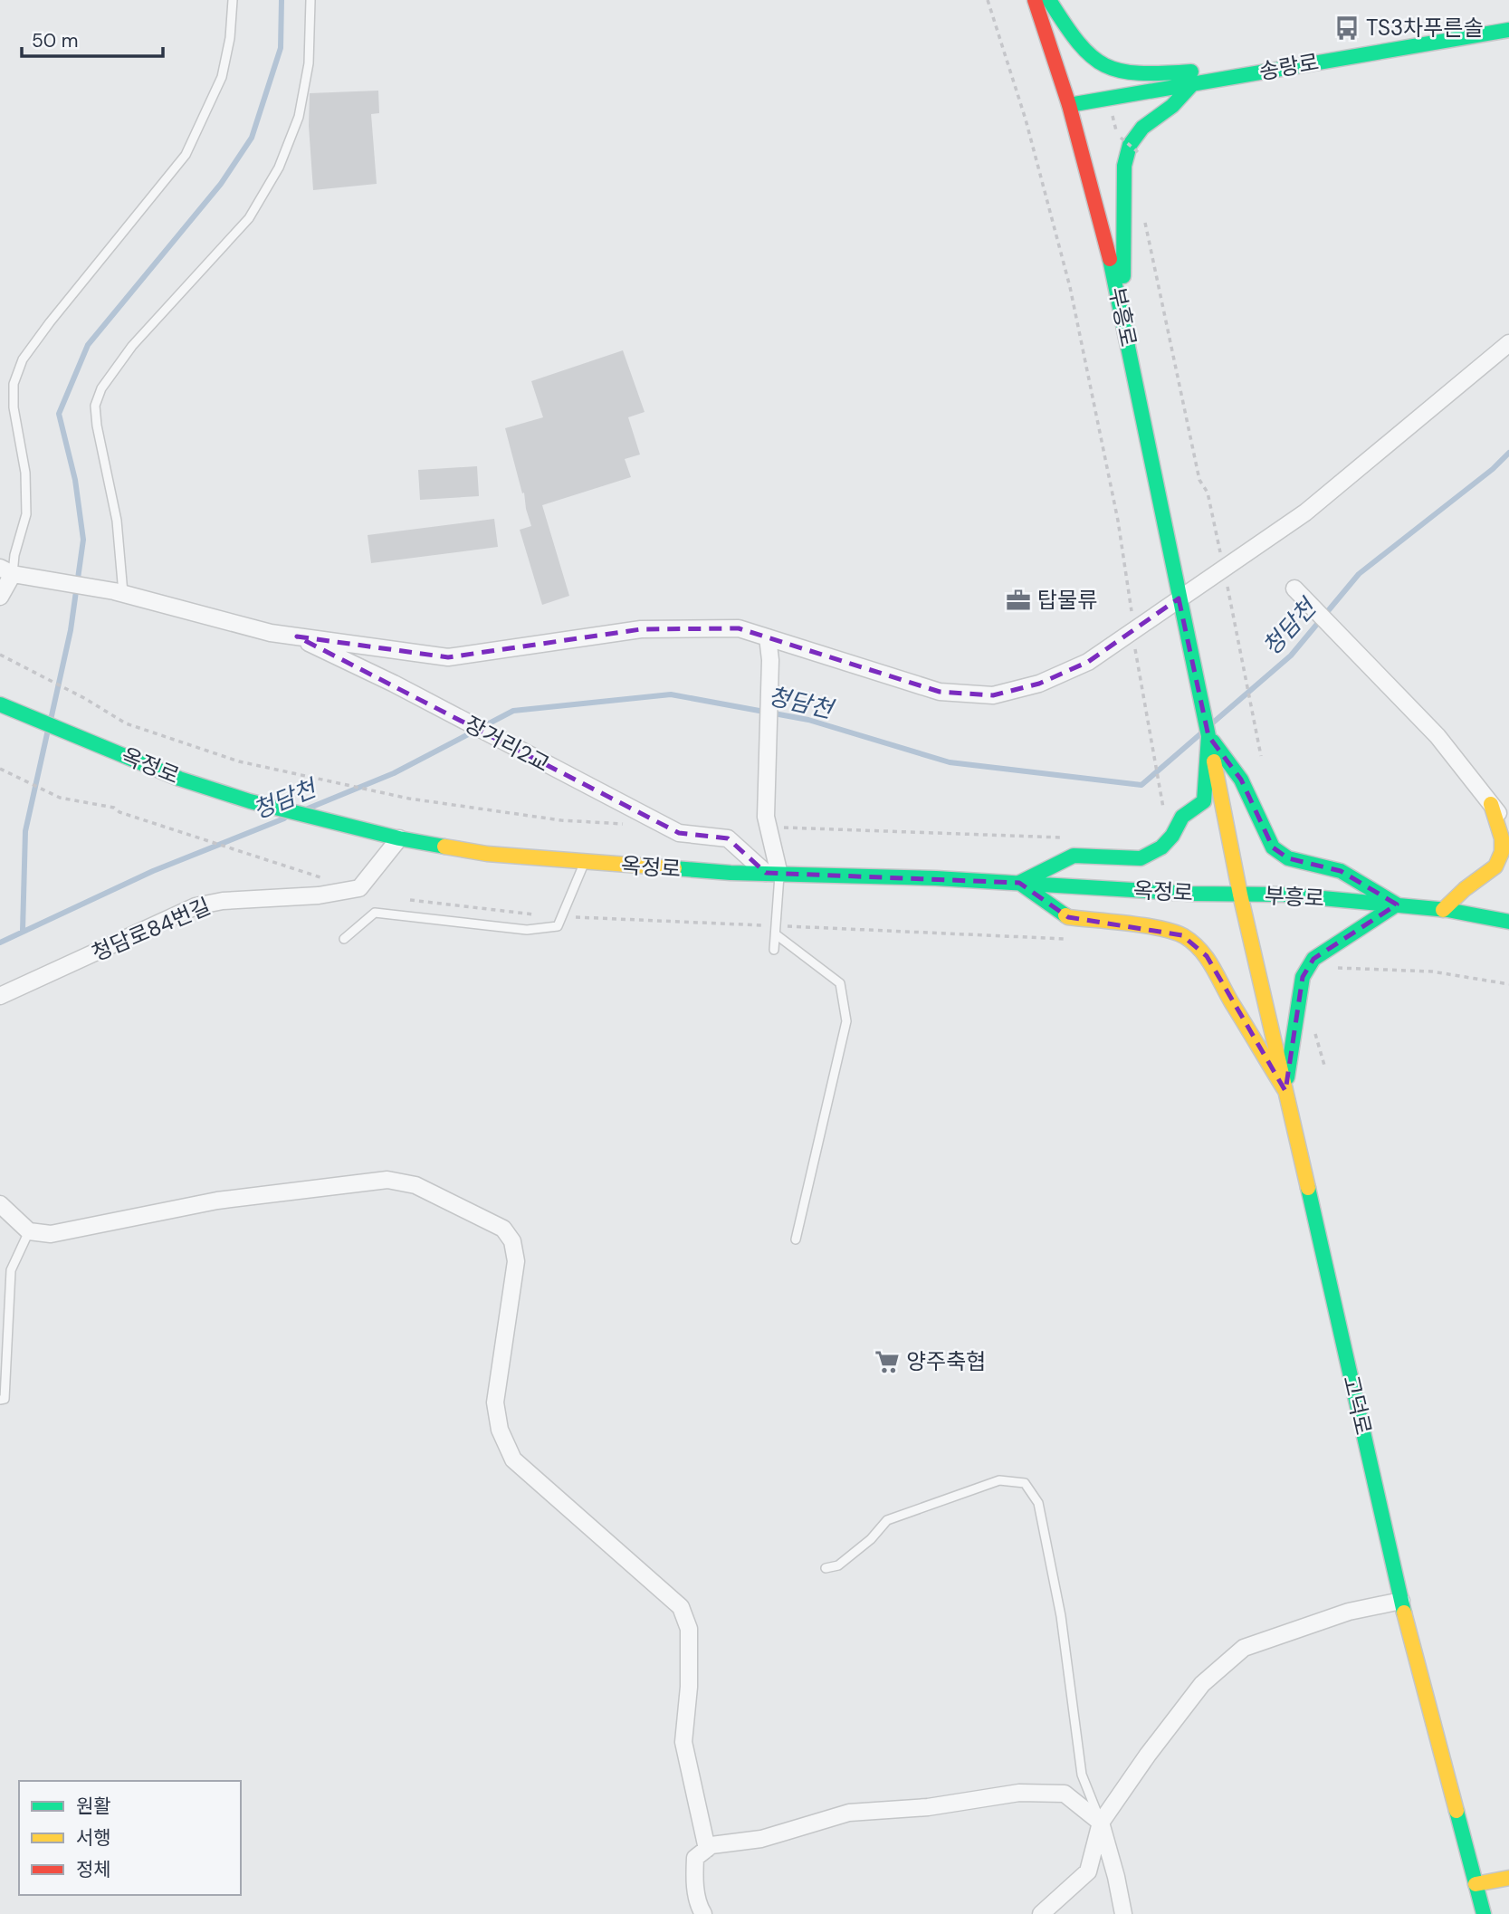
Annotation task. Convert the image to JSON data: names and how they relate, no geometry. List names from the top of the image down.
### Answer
{
  "streets": {
    "main road": [
      "송랑로",
      "부흥로",
      "옥정로",
      "고덕로"
    ],
    "street": ["장거리2교", "청담로84번길"]
  },
  "crossings": [
    ["송랑로", "부흥로"],
    ["부흥로", "옥정로"],
    ["부흥로", "고덕로"],
    ["장거리2교", "옥정로"],
    ["옥정로", "청담로84번길"],
    ["옥정로", "고덕로"]
  ],
  "water": ["청담천"],
  "places": {
    "bus stop": ["TS3차푸른솔"],
    "office": ["탑물류"],
    "supermarket": ["양주축협"]
  },
  "legend": ["원활", "서행", "정체"],
  "scale_bar": "50 m"
}
